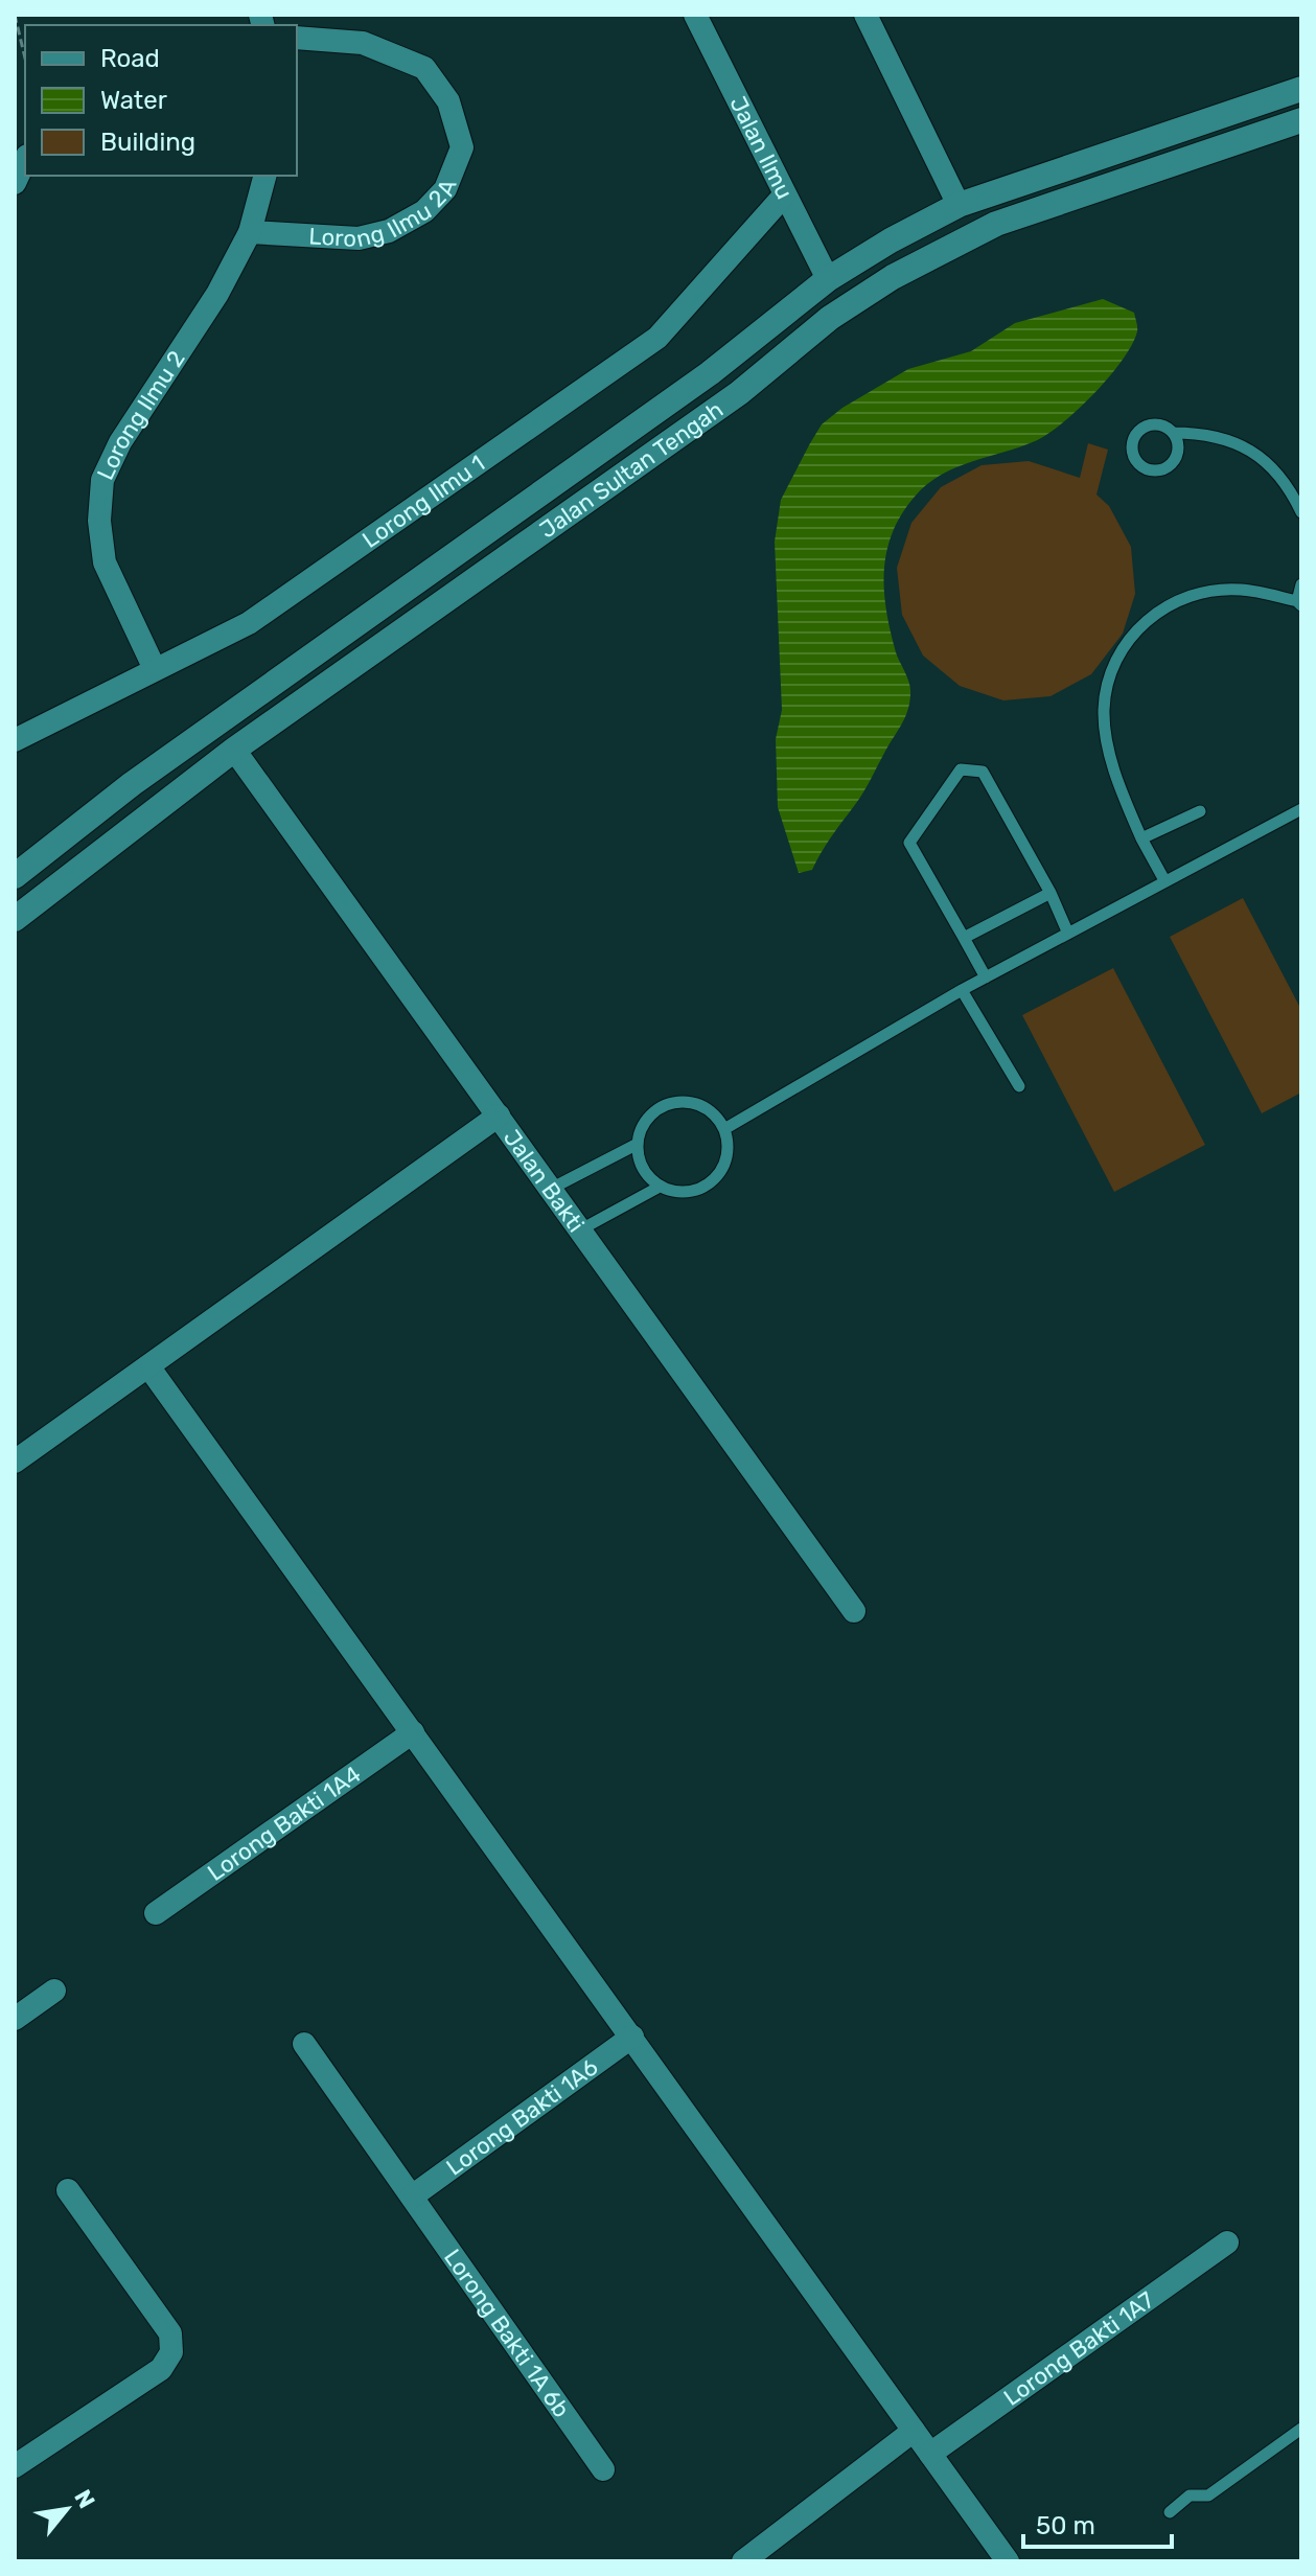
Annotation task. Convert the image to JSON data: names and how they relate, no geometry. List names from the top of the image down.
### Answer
{
  "streets": {
    "main road": ["Jalan Sultan Tengah"],
    "street": [
      "Jalan Ilmu",
      "Lorong Ilmu 2A",
      "Lorong Ilmu 2",
      "Lorong Ilmu 1",
      "Jalan Bakti",
      "Lorong Bakti 1A4",
      "Lorong Bakti 1A6",
      "Lorong Bakti 1A 6b",
      "Lorong Bakti 1A7"
    ]
  },
  "crossings": [
    ["Jalan Ilmu", "Jalan Sultan Tengah"],
    ["Jalan Ilmu", "Lorong Ilmu 1"],
    ["Lorong Ilmu 2A", "Lorong Ilmu 2"],
    ["Lorong Ilmu 2", "Lorong Ilmu 1"],
    ["Jalan Sultan Tengah", "Jalan Bakti"],
    ["Lorong Bakti 1A6", "Lorong Bakti 1A 6b"]
  ],
  "legend": ["Road", "Water", "Building"],
  "scale_bar": "50 m",
  "north": "top right"
}
